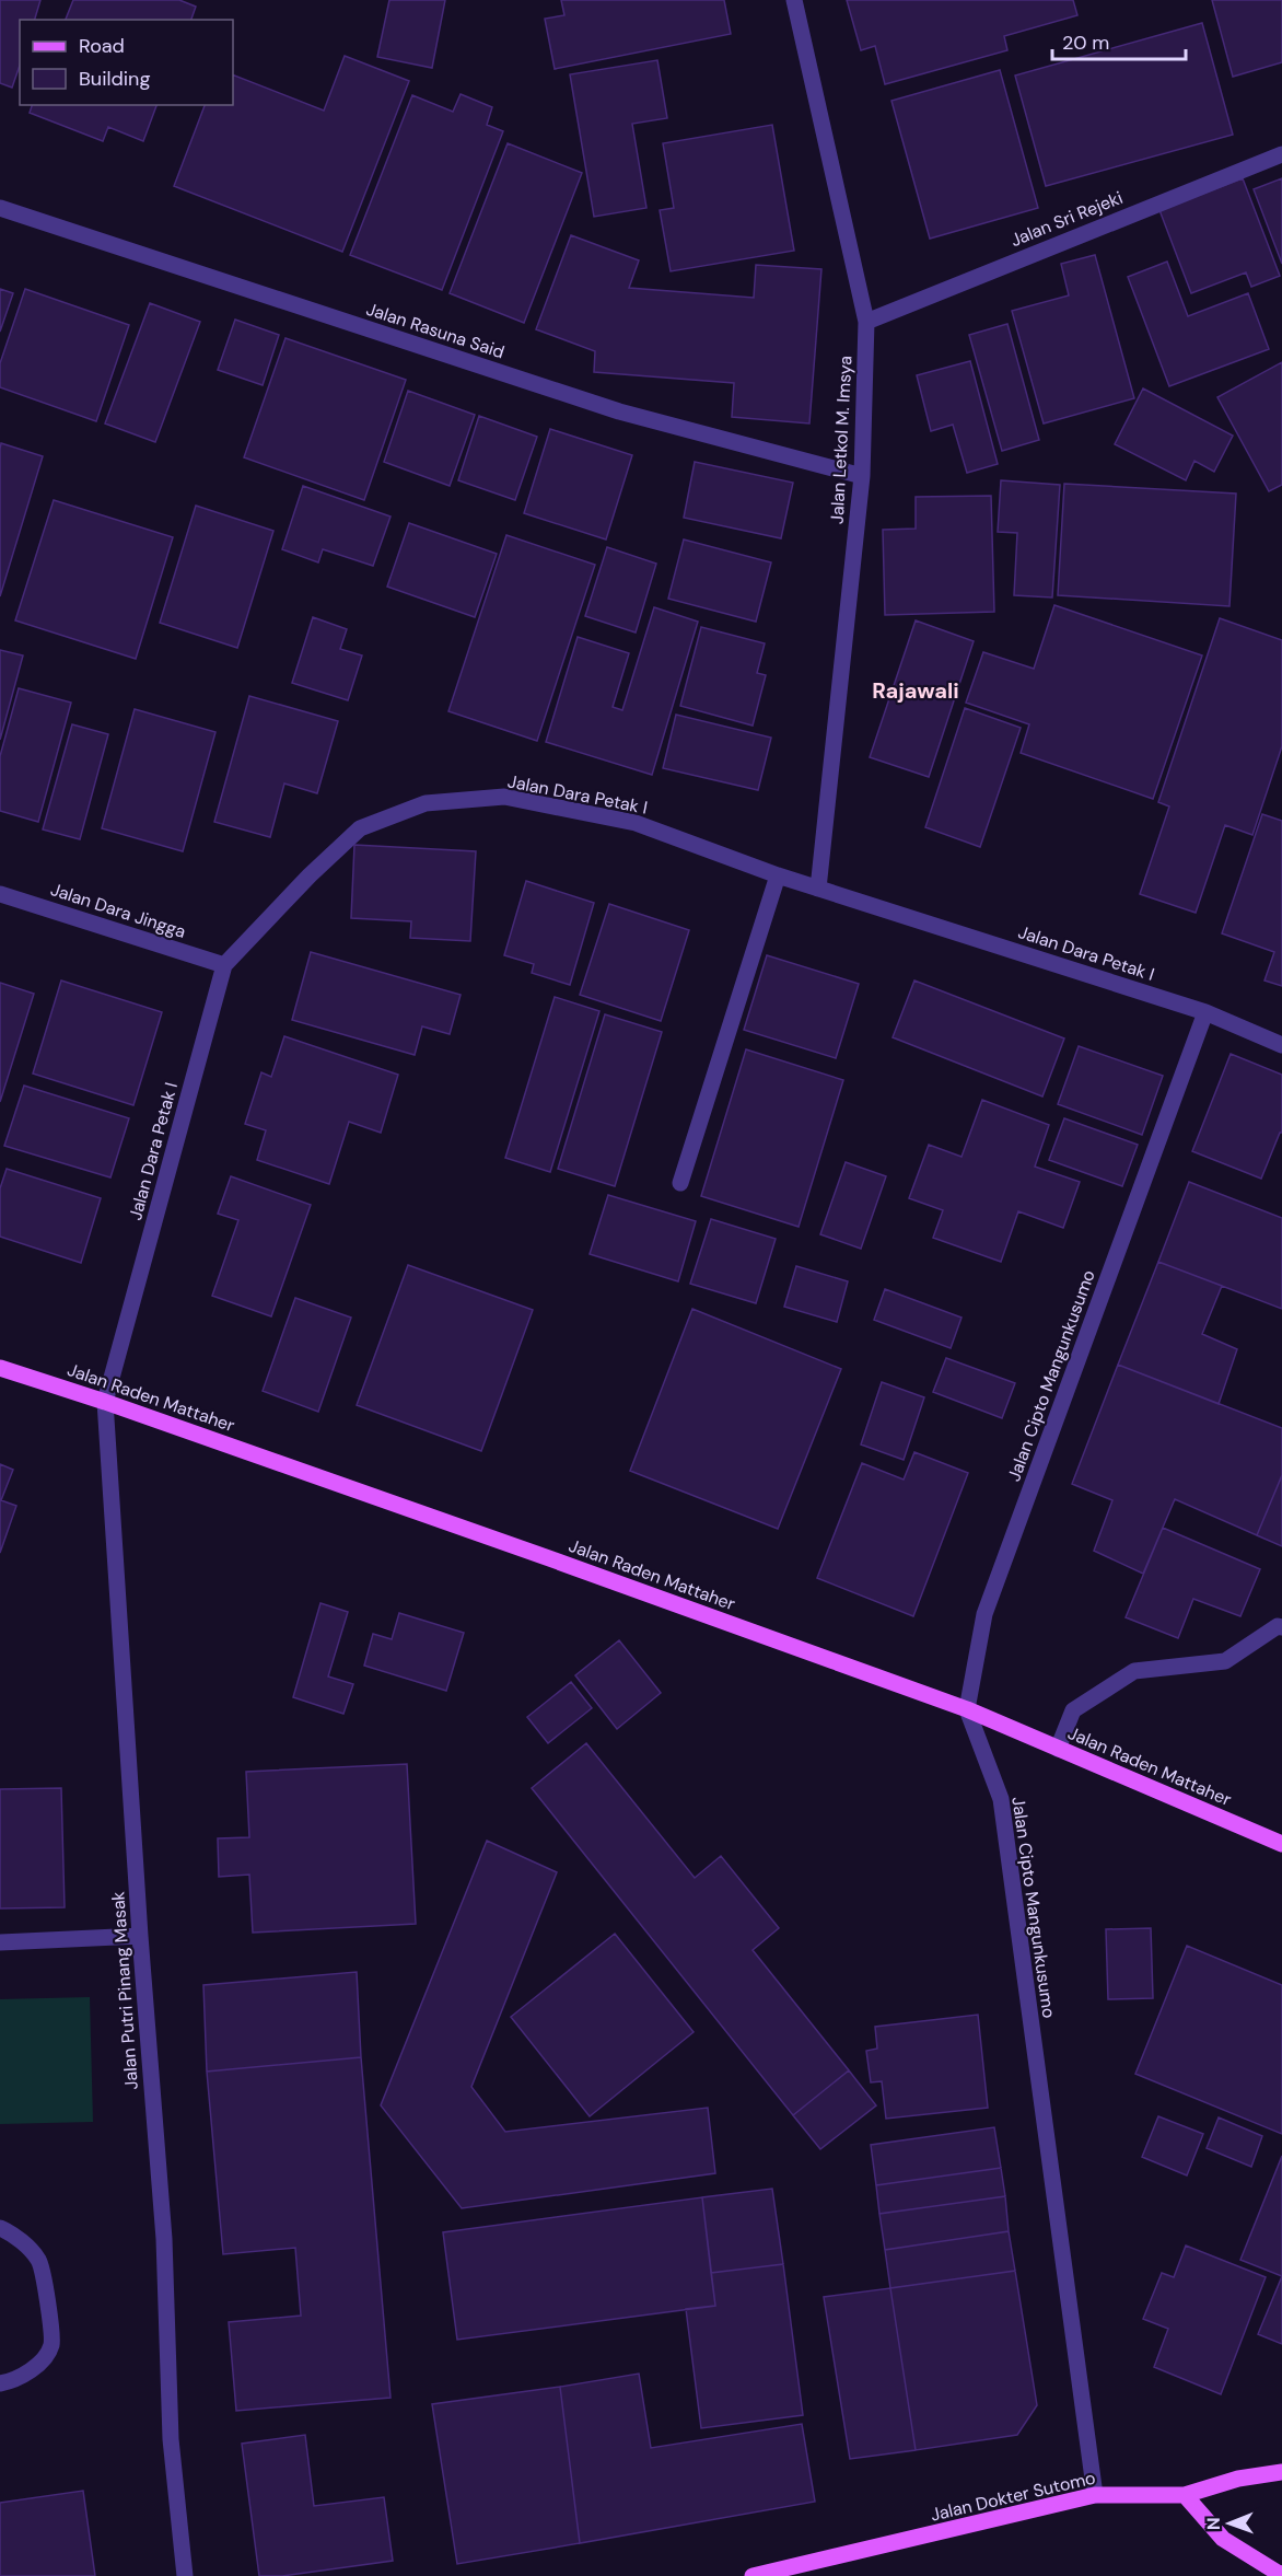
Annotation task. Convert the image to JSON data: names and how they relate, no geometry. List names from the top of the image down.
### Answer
{
  "streets": {
    "main road": ["Jalan Raden Mattaher", "Jalan Dokter Sutomo"],
    "street": [
      "Jalan Sri Rejeki",
      "Jalan Rasuna Said",
      "Jalan Letkol M. Imsya",
      "Jalan Dara Petak I",
      "Jalan Dara Jingga",
      "Jalan Cipto Mangunkusumo",
      "Jalan Putri Pinang Masak"
    ]
  },
  "crossings": [
    ["Jalan Sri Rejeki", "Jalan Letkol M. Imsya"],
    ["Jalan Rasuna Said", "Jalan Letkol M. Imsya"],
    ["Jalan Letkol M. Imsya", "Jalan Dara Petak I"],
    ["Jalan Dara Petak I", "Jalan Dara Jingga"],
    ["Jalan Dara Petak I", "Jalan Cipto Mangunkusumo"],
    ["Jalan Dara Petak I", "Jalan Raden Mattaher"],
    ["Jalan Dara Petak I", "Jalan Putri Pinang Masak"],
    ["Jalan Cipto Mangunkusumo", "Jalan Raden Mattaher"],
    ["Jalan Cipto Mangunkusumo", "Jalan Dokter Sutomo"],
    ["Jalan Raden Mattaher", "Jalan Putri Pinang Masak"]
  ],
  "districts": ["Rajawali"],
  "legend": ["Road", "Building"],
  "scale_bar": "20 m",
  "north": "left"
}
